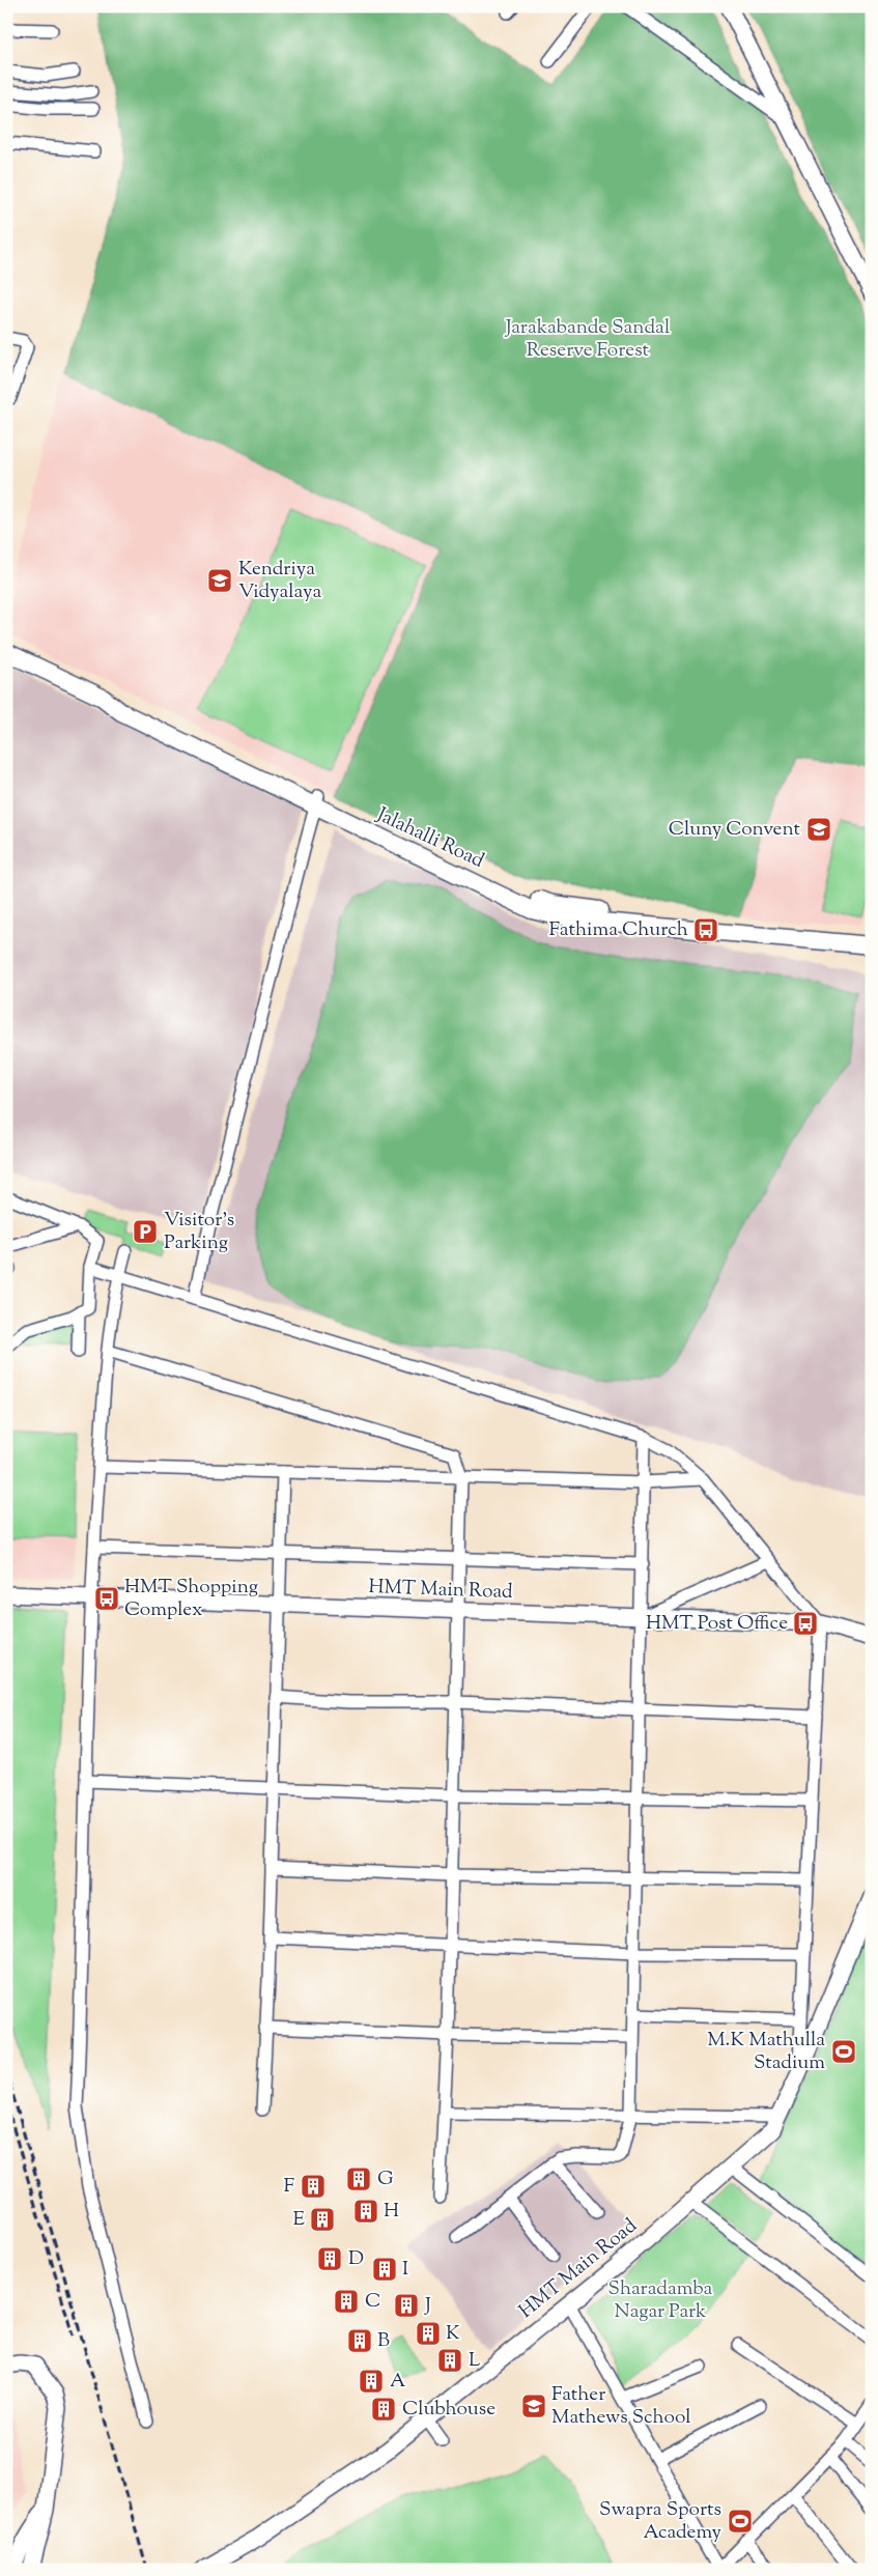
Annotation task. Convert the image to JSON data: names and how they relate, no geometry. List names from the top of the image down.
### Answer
{
  "streets": {
    "main road": ["Jalahalli Road"],
    "street": ["HMT Main Road"]
  },
  "parks": ["Jarakabande Sandal Reserve Forest", "Sharadamba Nagar Park"],
  "places": {
    "school or university": ["Kendriya Vidyalaya", "Cluny Convent", "Father Mathews School"],
    "bus stop": ["Fathima Church", "HMT Shopping Complex", "HMT Post Office"],
    "parking": ["Visitor's Parking"],
    "sports": ["M.K Mathulla Stadium", "Swapra Sports Academy"],
    "building": [
      "G",
      "F",
      "H",
      "E",
      "D",
      "I",
      "C",
      "J",
      "K",
      "B",
      "L",
      "A",
      "Clubhouse"
    ]
  }
}
